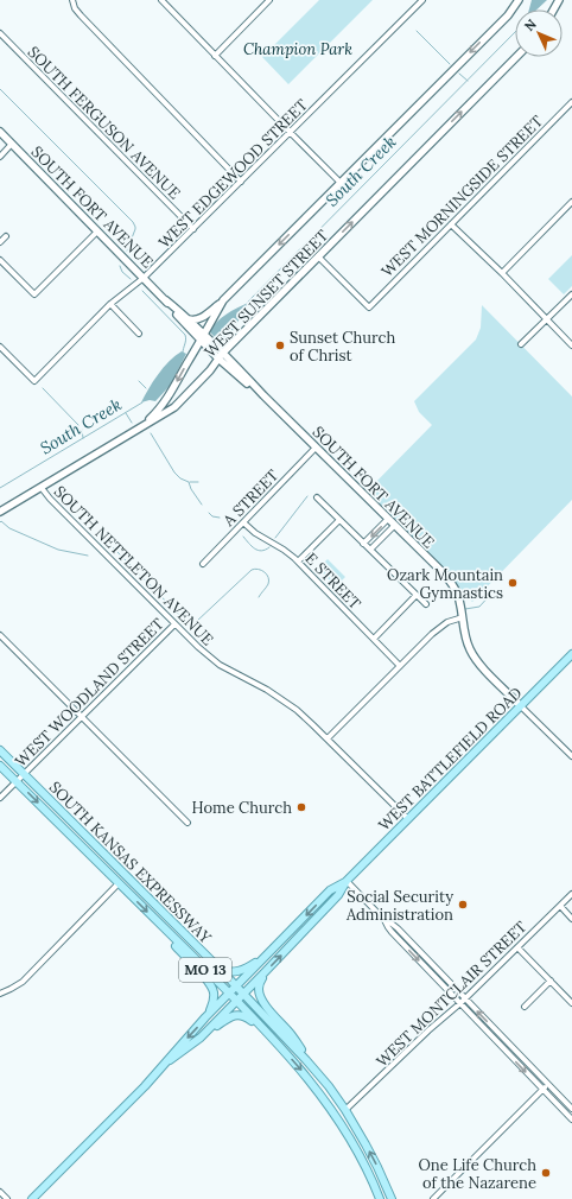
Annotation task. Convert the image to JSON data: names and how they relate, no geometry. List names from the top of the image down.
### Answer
{
  "streets": {
    "main road": [
      "SOUTH FORT AVENUE",
      "WEST SUNSET STREET",
      "WEST BATTLEFIELD ROAD",
      "SOUTH KANSAS EXPRESSWAY",
      "MO 13"
    ],
    "street": [
      "SOUTH FERGUSON AVENUE",
      "WEST EDGEWOOD STREET",
      "WEST MORNINGSIDE STREET",
      "A STREET",
      "SOUTH NETTLETON AVENUE",
      "E STREET",
      "WEST WOODLAND STREET",
      "WEST MONTCLAIR STREET"
    ]
  },
  "crossings": [
    ["SOUTH FERGUSON AVENUE", "WEST EDGEWOOD STREET"],
    ["WEST EDGEWOOD STREET", "SOUTH FORT AVENUE"],
    ["WEST MORNINGSIDE STREET", "WEST SUNSET STREET"],
    ["SOUTH FORT AVENUE", "WEST SUNSET STREET"],
    ["SOUTH FORT AVENUE", "A STREET"],
    ["SOUTH FORT AVENUE", "WEST BATTLEFIELD ROAD"],
    ["WEST SUNSET STREET", "SOUTH NETTLETON AVENUE"],
    ["A STREET", "E STREET"],
    ["SOUTH NETTLETON AVENUE", "WEST WOODLAND STREET"],
    ["SOUTH NETTLETON AVENUE", "WEST BATTLEFIELD ROAD"],
    ["WEST WOODLAND STREET", "SOUTH KANSAS EXPRESSWAY"],
    ["WEST BATTLEFIELD ROAD", "SOUTH KANSAS EXPRESSWAY"],
    ["SOUTH KANSAS EXPRESSWAY", "WEST MONTCLAIR STREET"]
  ],
  "water": ["South Creek"],
  "parks": ["Champion Park"],
  "places": [
    "Sunset Church of Christ",
    "Ozark Mountain Gymnastics",
    "Home Church",
    "Social Security Administration",
    "One Life Church of the Nazarene"
  ],
  "north": "top left"
}
